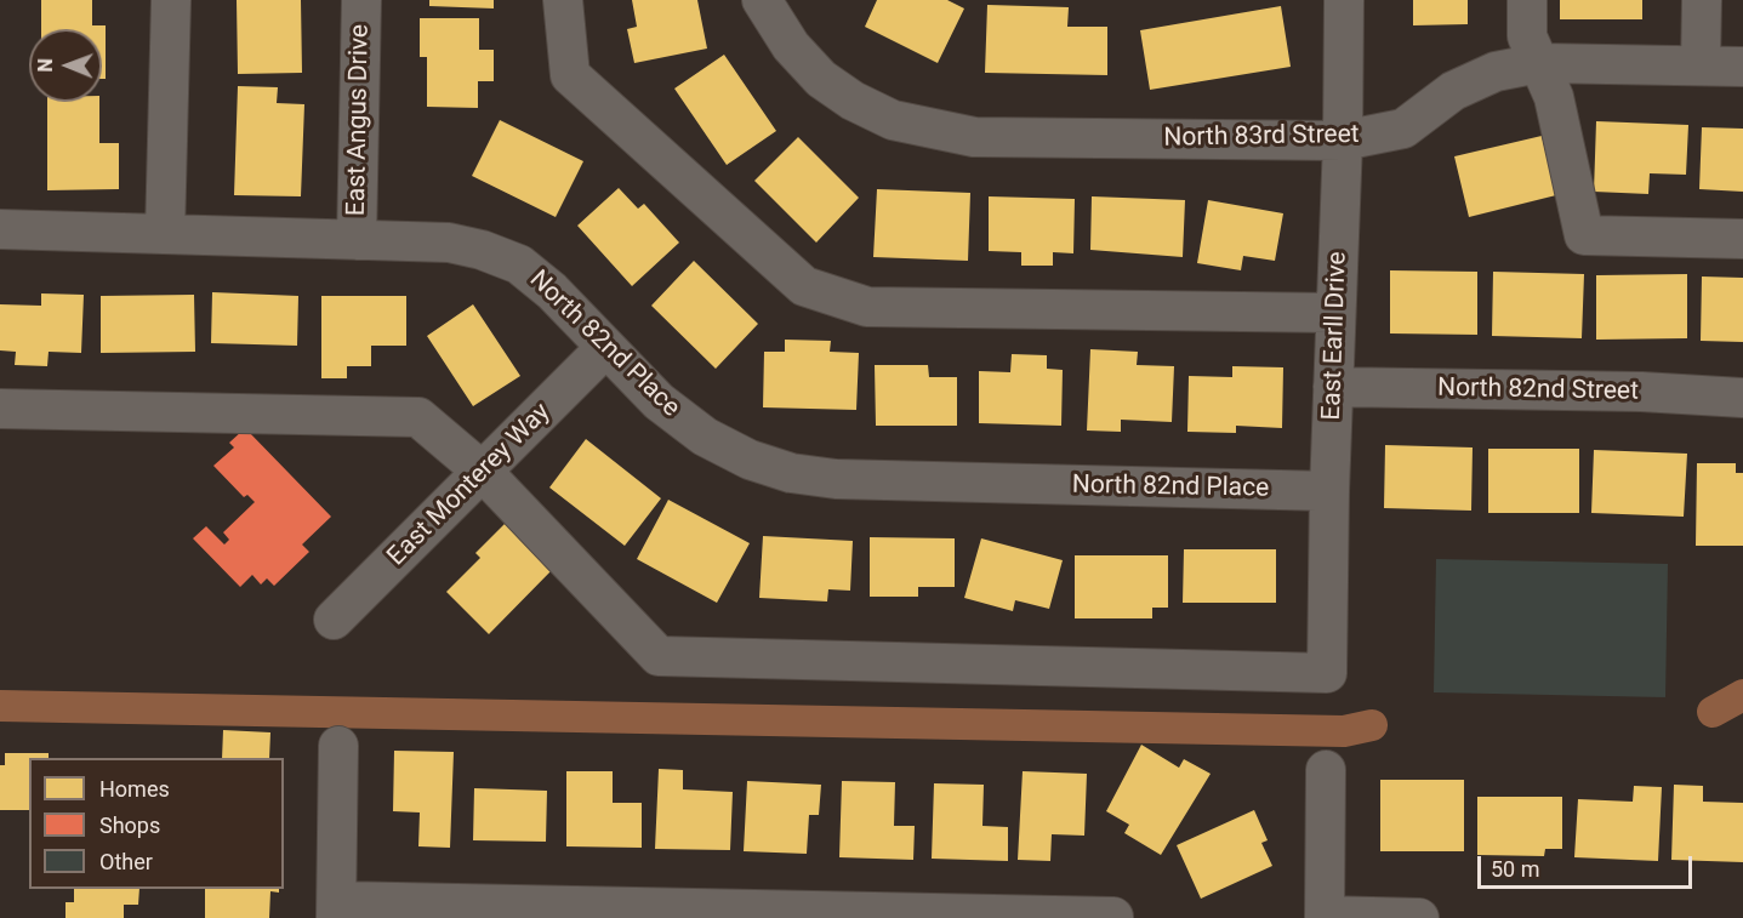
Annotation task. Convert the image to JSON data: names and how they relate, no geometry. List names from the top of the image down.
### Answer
{
  "streets": {
    "street": [
      "East Angus Drive",
      "North 83rd Street",
      "East Earll Drive",
      "North 82nd Place",
      "North 82nd Street",
      "East Monterey Way"
    ]
  },
  "crossings": [
    ["East Angus Drive", "North 82nd Place"],
    ["North 83rd Street", "East Earll Drive"],
    ["East Earll Drive", "North 82nd Place"],
    ["East Earll Drive", "North 82nd Street"],
    ["East Earll Drive", "East Monterey Way"],
    ["North 82nd Place", "East Monterey Way"]
  ],
  "legend": ["Homes", "Shops", "Other"],
  "scale_bar": "50 m",
  "north": "left"
}
